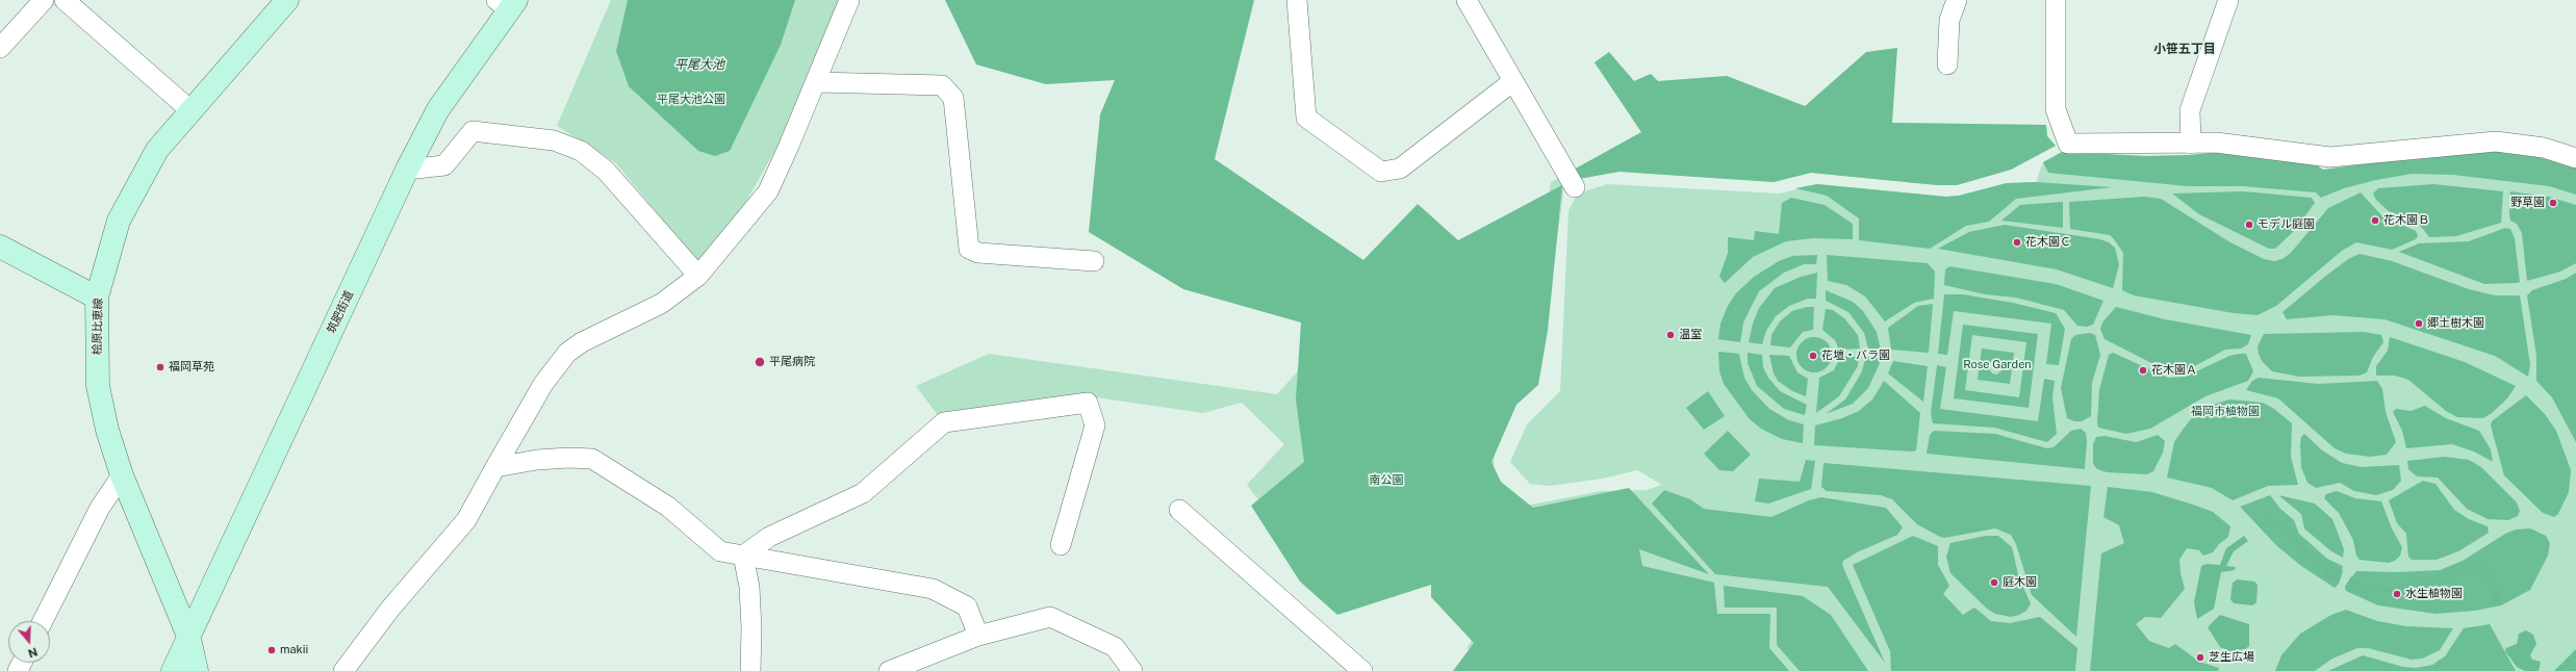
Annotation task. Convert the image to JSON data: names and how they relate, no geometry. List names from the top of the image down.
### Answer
{
  "streets": {
    "street": ["筑肥街道", "桧原比恵線"]
  },
  "crossings": [
    ["筑肥街道", "桧原比恵線"]
  ],
  "districts": ["小笹五丁目"],
  "water": ["平尾大池"],
  "parks": [
    "平尾大池公園",
    "Rose Garden",
    "福岡市植物園",
    "南公園"
  ],
  "places": [
    "野草園",
    "花木園Ｂ",
    "モデル庭園",
    "花木園Ｃ",
    "郷土樹木園",
    "温室",
    "花壇・バラ園",
    "平尾病院",
    "福岡草苑",
    "花木園Ａ",
    "庭木園",
    "水生植物園",
    "makii",
    "芝生広場"
  ],
  "north": "bottom"
}
